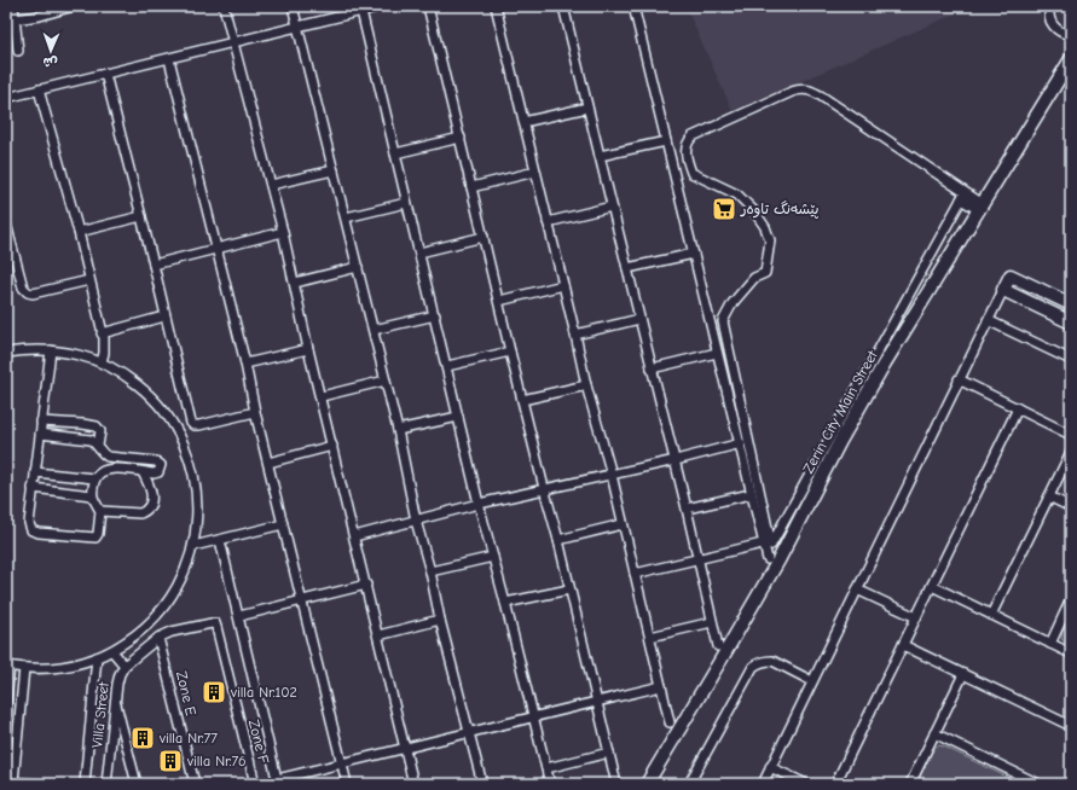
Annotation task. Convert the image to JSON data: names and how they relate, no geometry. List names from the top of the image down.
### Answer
{
  "streets": {
    "street": [
      "Zerin City Main Street",
      "Zone E",
      "Villa Street",
      "Zone F"
    ]
  },
  "crossings": [
    ["Zone E", "Villa Street"],
    ["Zone E", "Zone F"],
    ["Villa Street", "Zone F"]
  ],
  "places": {
    "supermarket": ["پێشەنگ تاوەر"],
    "building": ["villa Nr.102", "villa Nr.77", "villa Nr.76"]
  },
  "north": "bottom"
}
